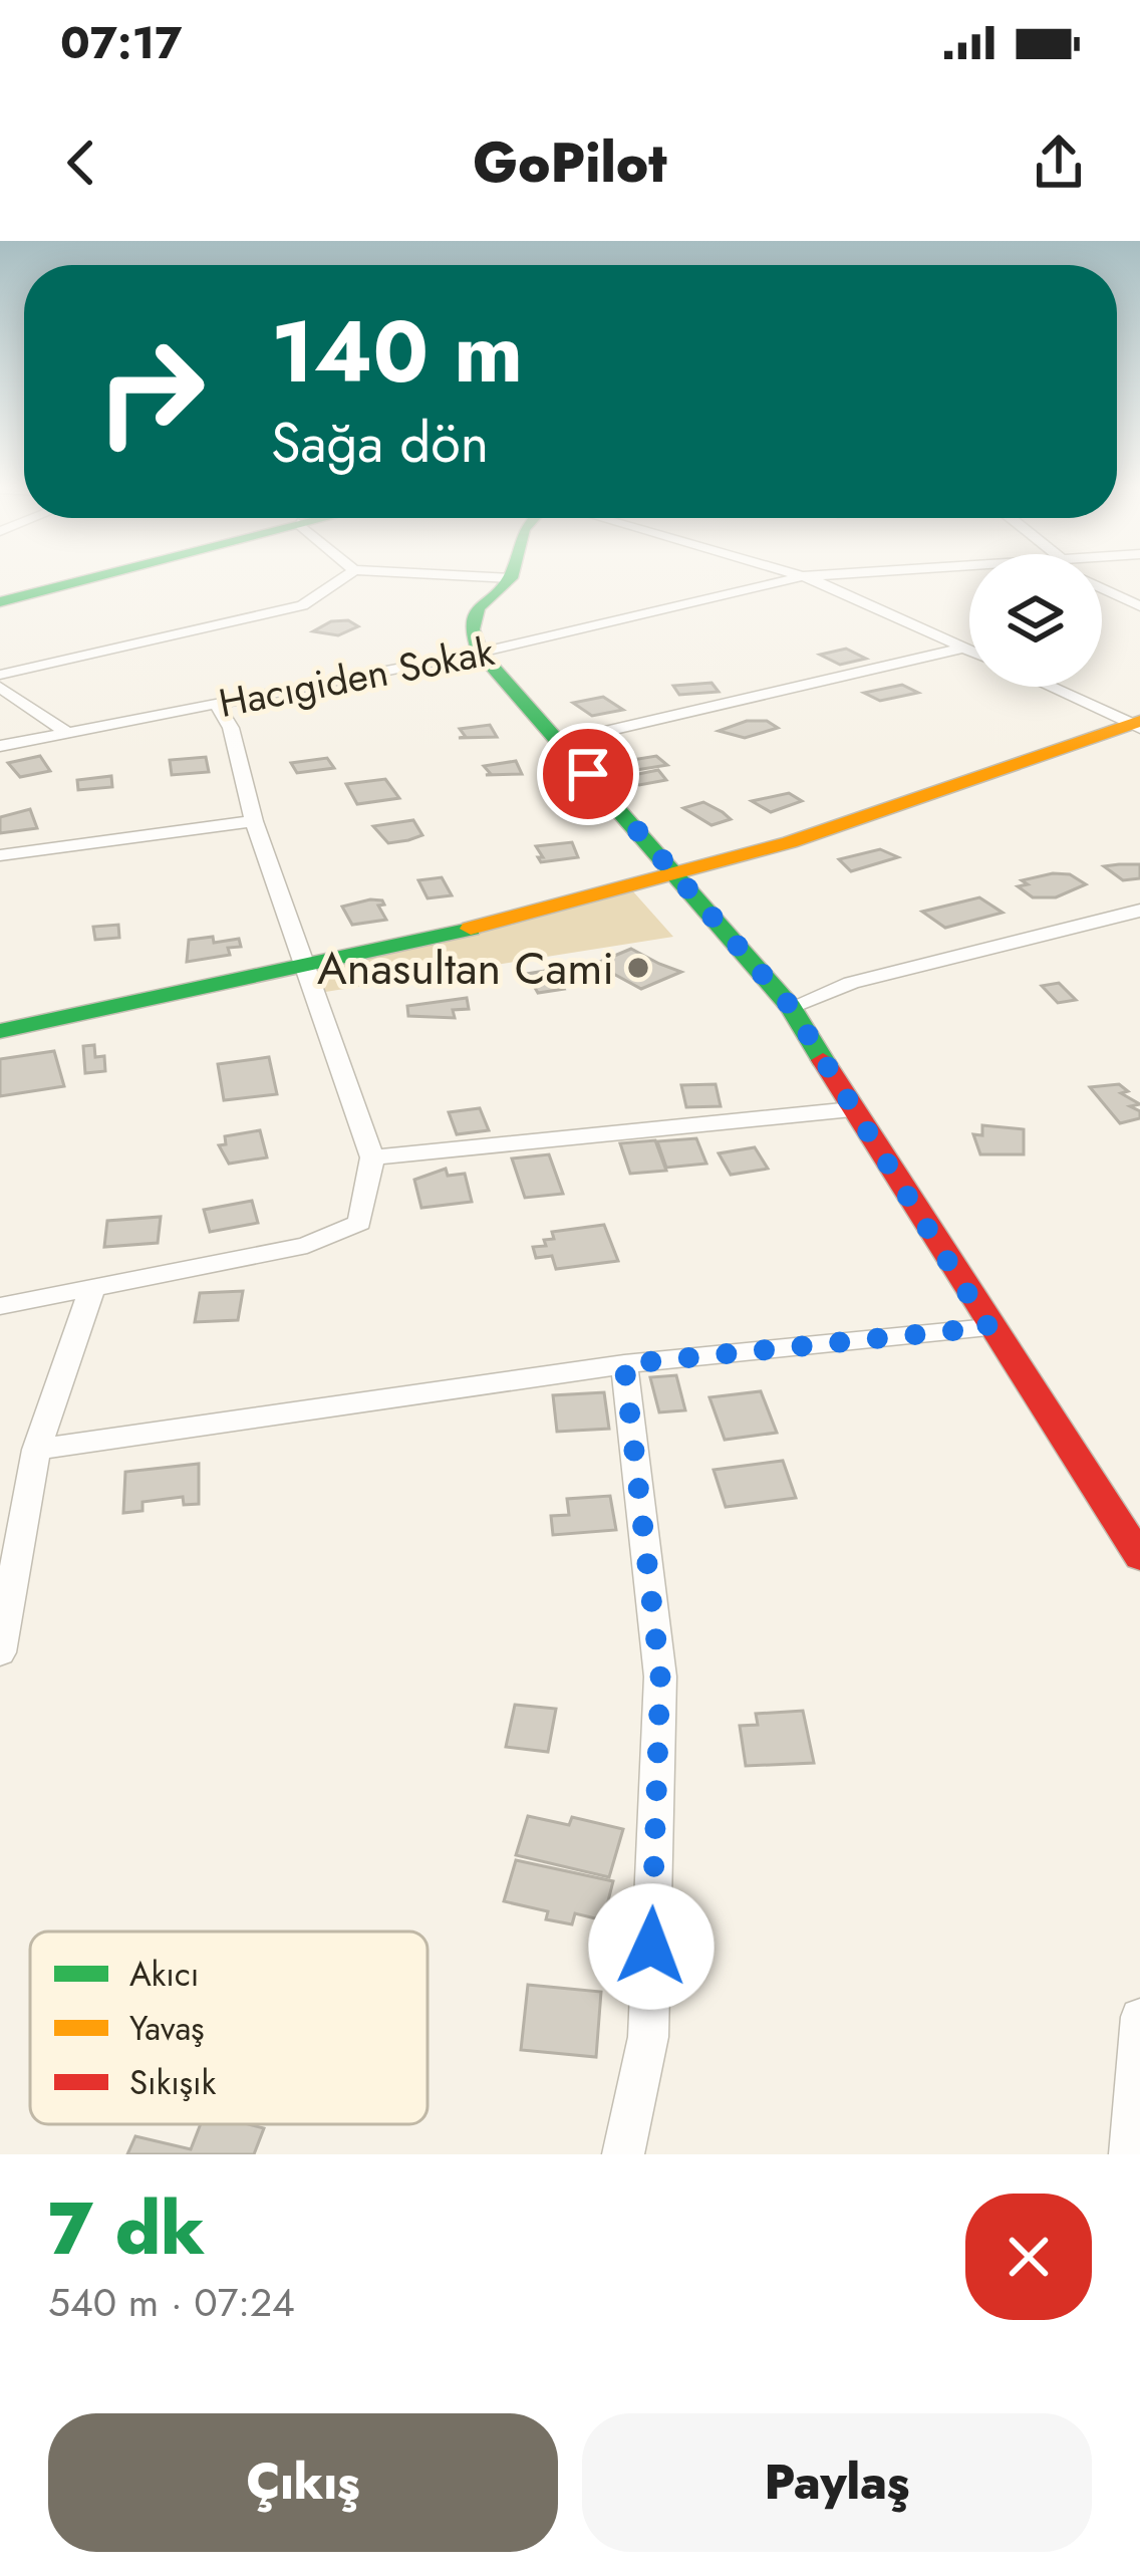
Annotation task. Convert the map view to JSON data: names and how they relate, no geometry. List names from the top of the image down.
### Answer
{
  "streets": {
    "street": ["Hacıgiden Sokak"]
  },
  "places": ["Anasultan Cami"],
  "legend": ["Akıcı", "Yavaş", "Sıkışık"],
  "page": {
    "status": "07:17",
    "header": "GoPilot",
    "turn": ["140 m", "Sağa dön"],
    "heading": ["7 dk", "540 m · 07:24"],
    "buttons": ["Çıkış", "Paylaş"]
  }
}
